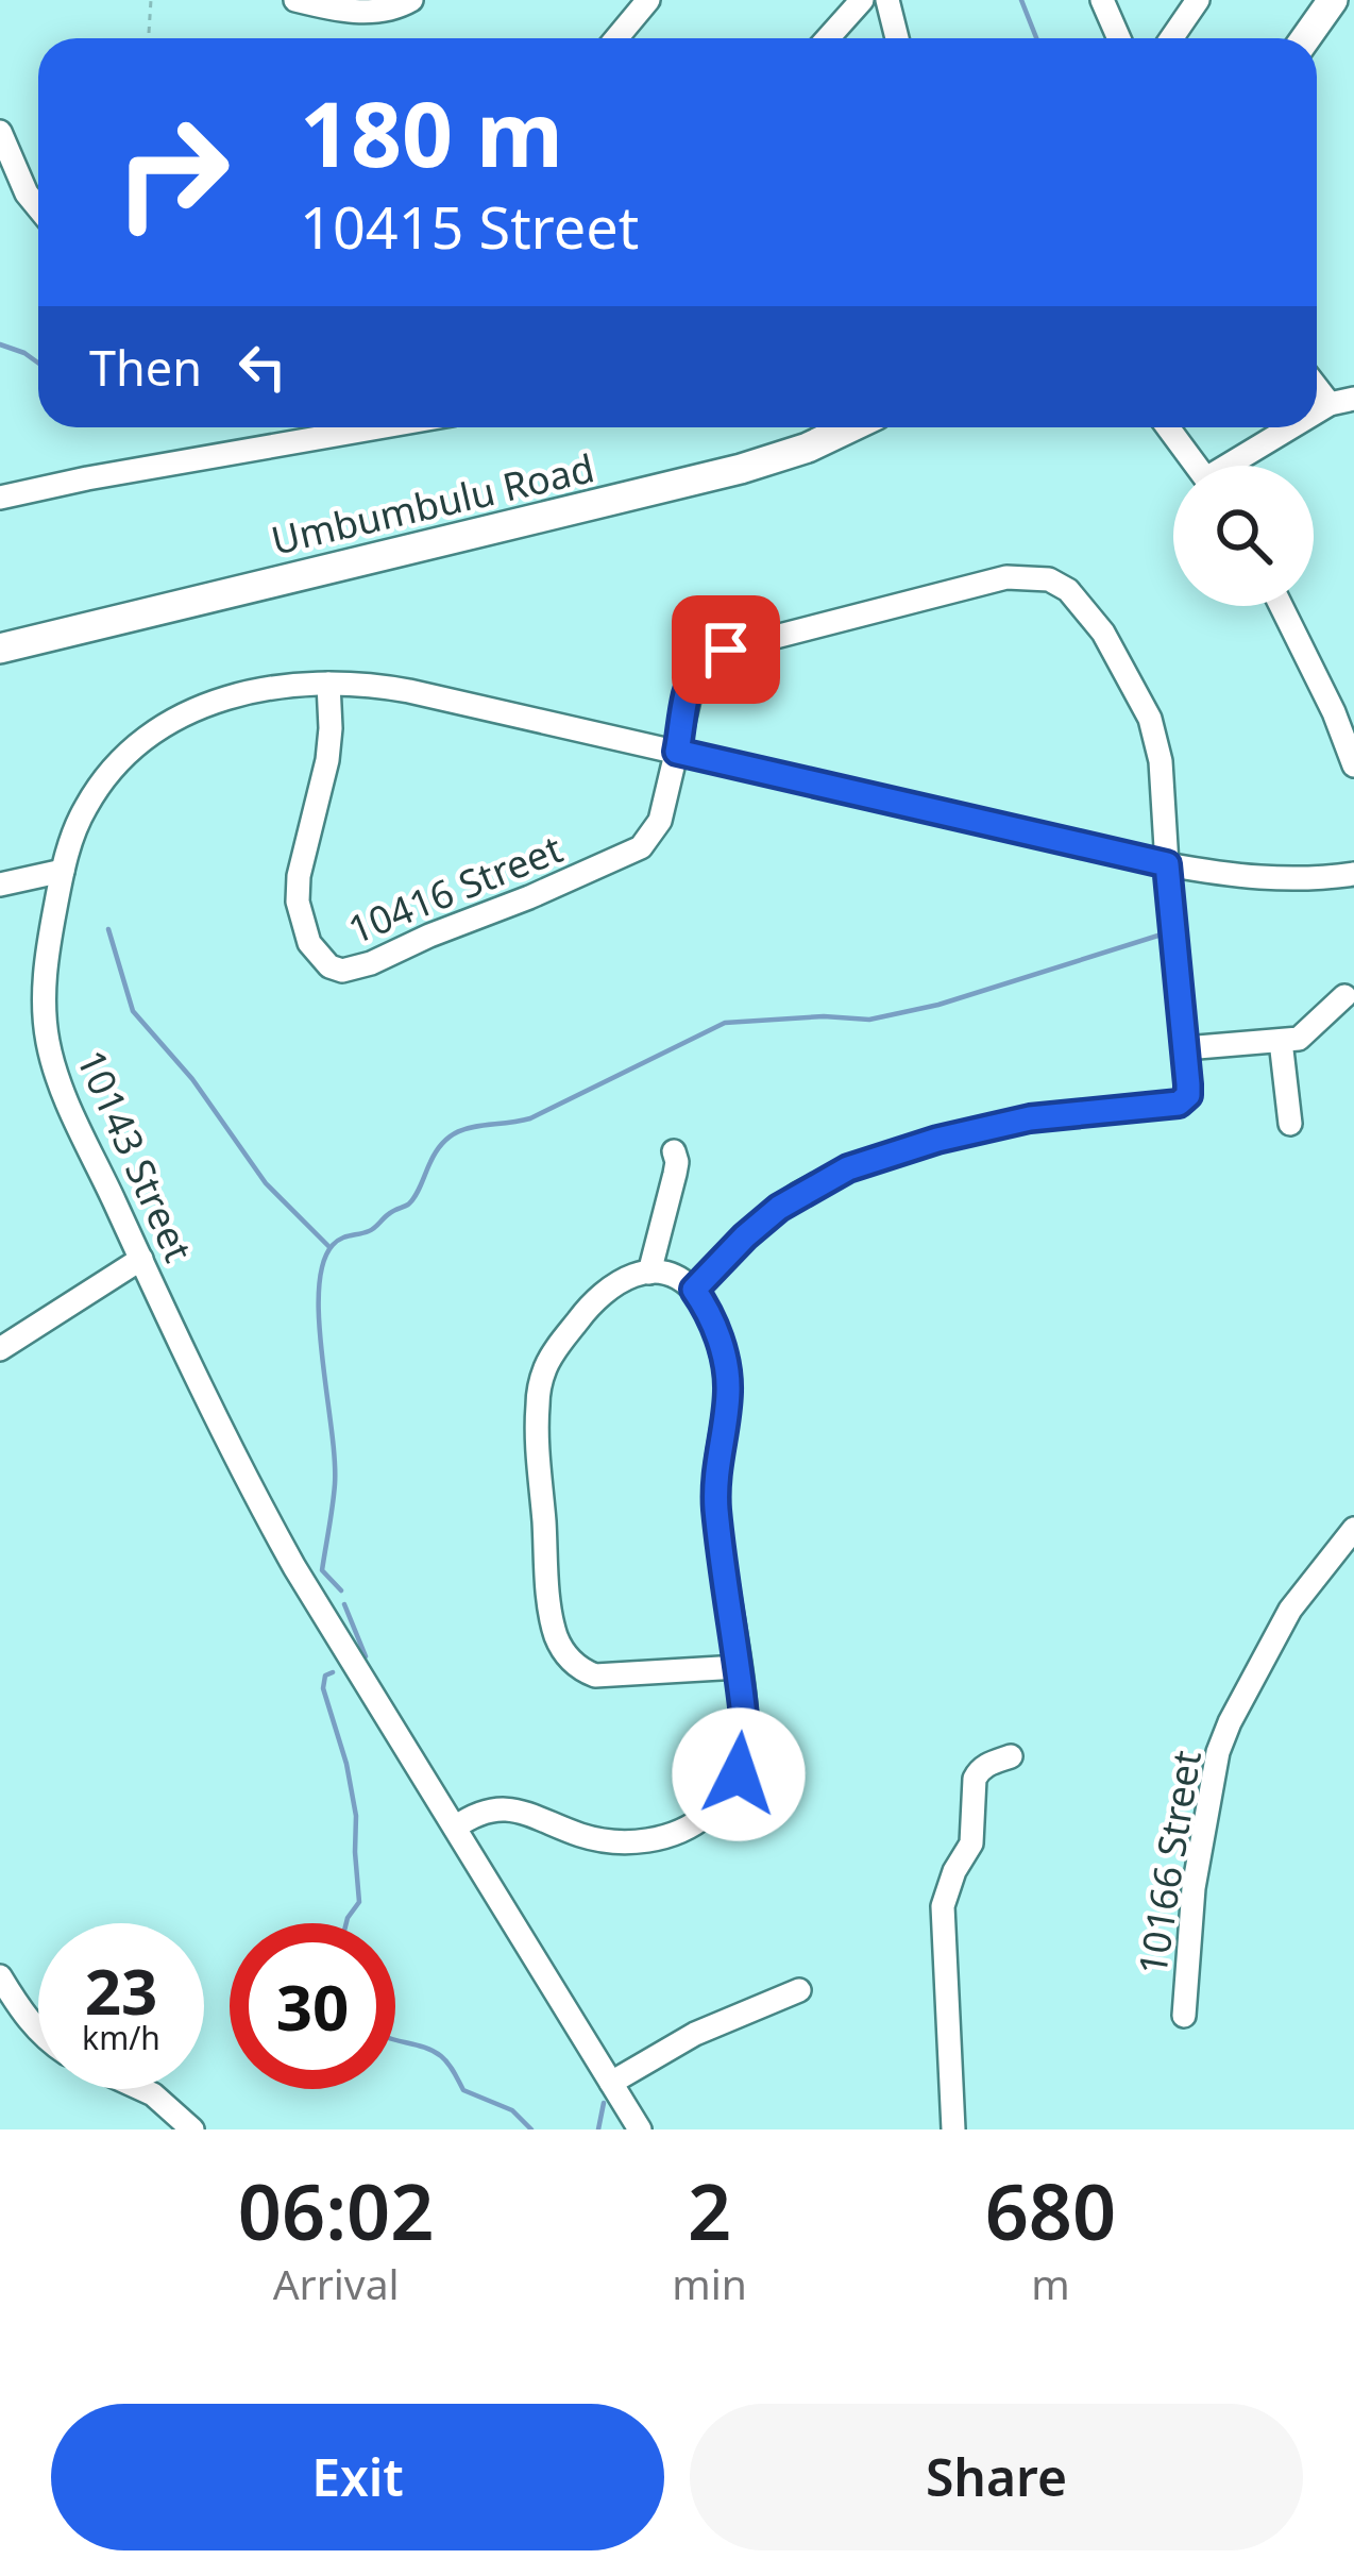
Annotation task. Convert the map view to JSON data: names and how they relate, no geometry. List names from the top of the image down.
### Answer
{
  "streets": {
    "main road": ["Umbumbulu Road"],
    "street": ["10416 Street", "10143 Street", "10166 Street"]
  },
  "crossings": [
    ["10416 Street", "10143 Street"]
  ],
  "page": {
    "turn": ["180 m", "10415 Street"],
    "then": "Then",
    "speed": "23 km/h",
    "limit": "30",
    "eta": [
      "06:02",
      "Arrival",
      "2",
      "min",
      "680",
      "m"
    ],
    "buttons": ["Exit", "Share"]
  }
}
